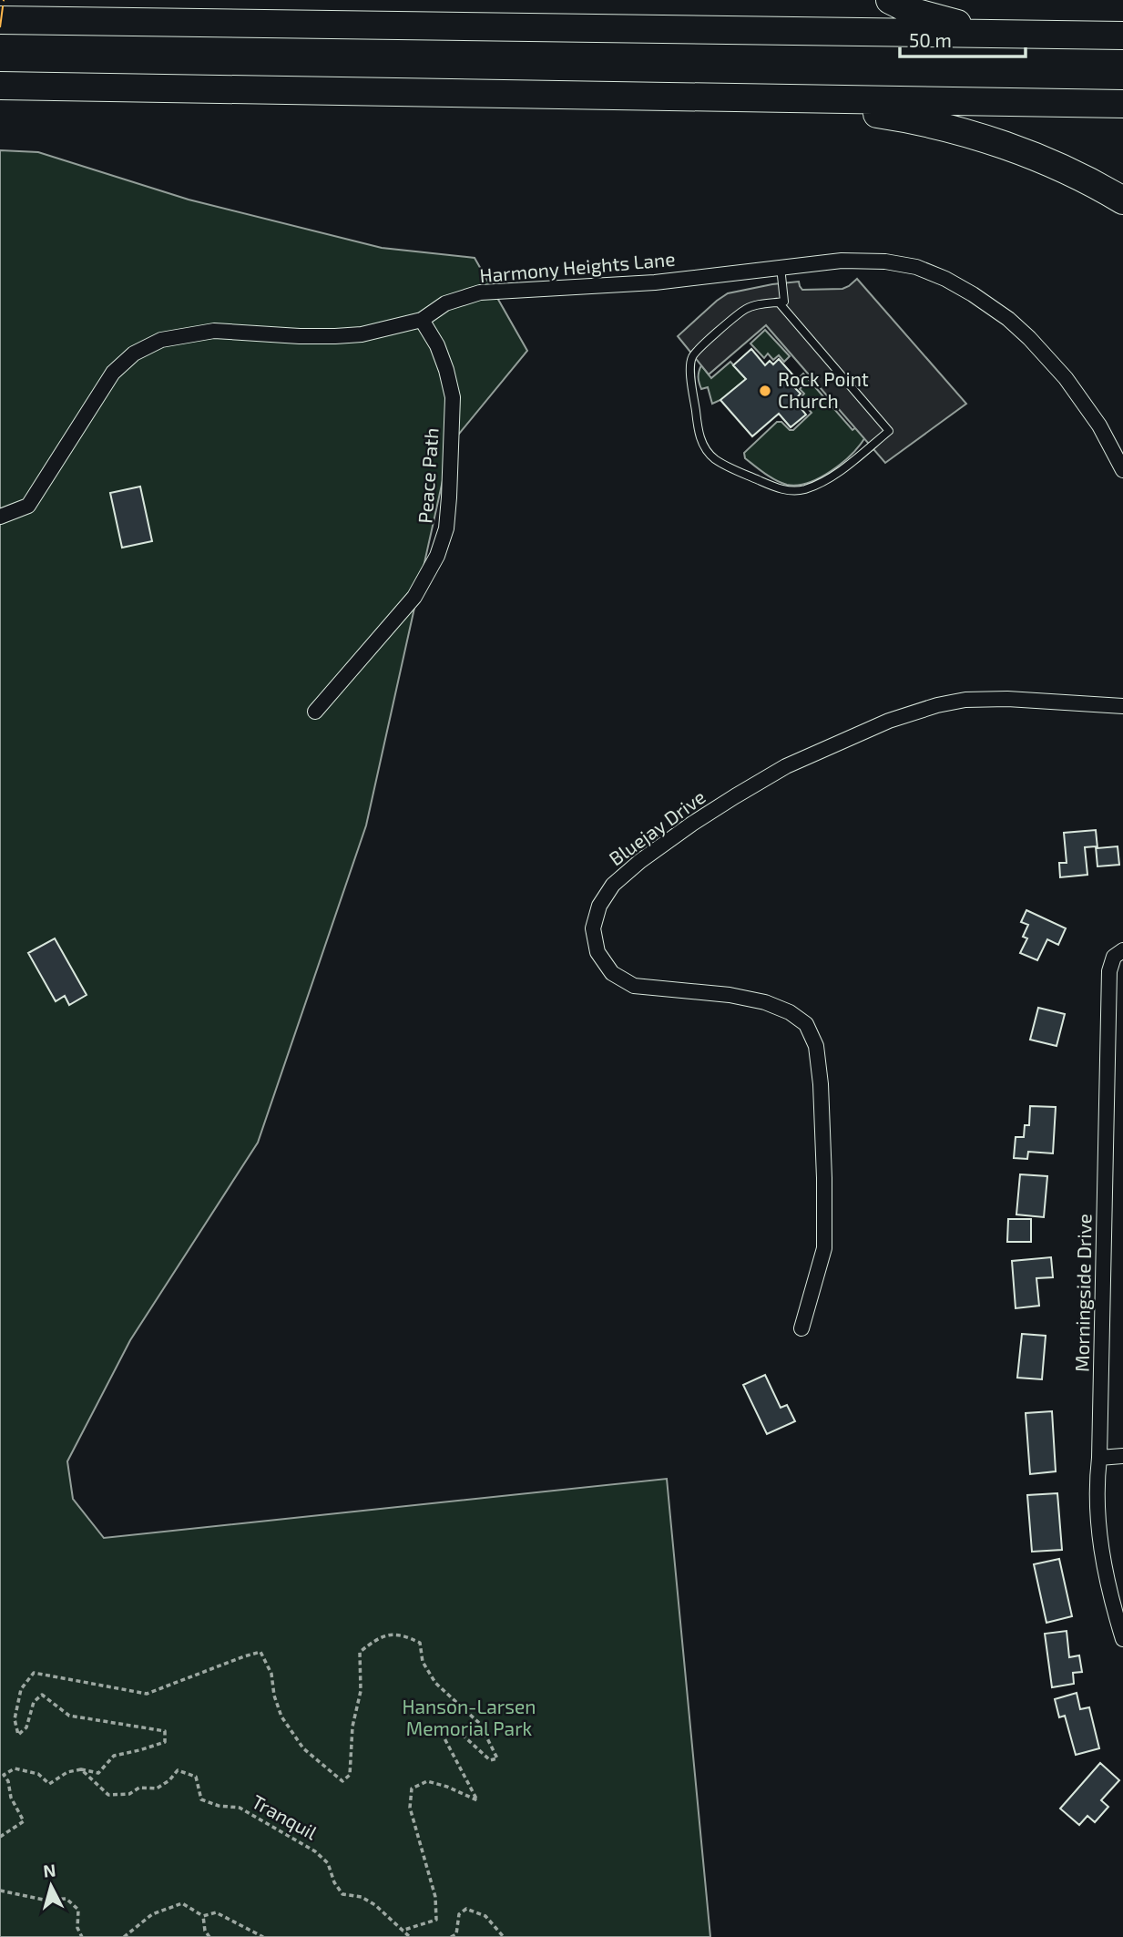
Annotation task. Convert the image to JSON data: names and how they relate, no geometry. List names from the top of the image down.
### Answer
{
  "streets": {
    "street": [
      "Harmony Heights Lane",
      "Peace Path",
      "Bluejay Drive",
      "Morningside Drive"
    ],
    "path": ["Tranquil"]
  },
  "crossings": [
    ["Harmony Heights Lane", "Peace Path"]
  ],
  "parks": ["Hanson-Larsen Memorial Park"],
  "places": ["Rock Point Church"],
  "scale_bar": "50 m",
  "north": "top"
}
